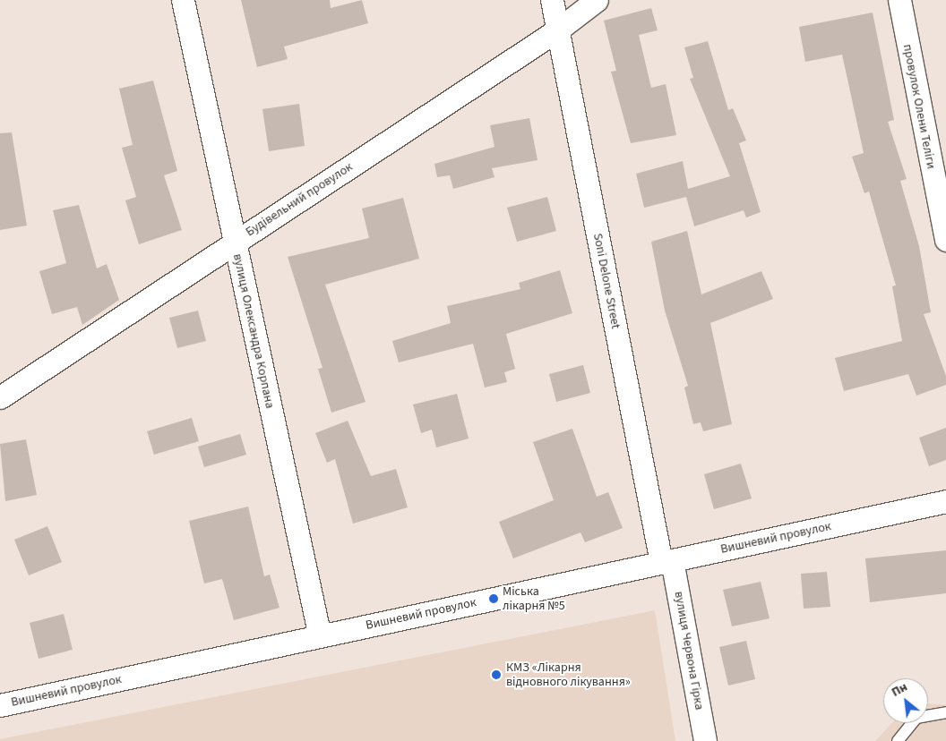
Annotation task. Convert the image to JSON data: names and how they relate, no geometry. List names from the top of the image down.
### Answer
{
  "streets": {
    "street": [
      "провулок Олени Теліги",
      "Будівельний провулок",
      "Soni Delone Street",
      "вулиця Олександра Корпана",
      "Вишневий провулок",
      "вулиця Червона Гірка"
    ]
  },
  "crossings": [
    ["Будівельний провулок", "Soni Delone Street"],
    ["Будівельний провулок", "вулиця Олександра Корпана"],
    ["Soni Delone Street", "Вишневий провулок"],
    ["Soni Delone Street", "вулиця Червона Гірка"],
    ["вулиця Олександра Корпана", "Вишневий провулок"],
    ["Вишневий провулок", "вулиця Червона Гірка"]
  ],
  "places": ["Міська лікарня №5", "КМЗ «Лікарня відновного лікування»"],
  "north": "top left"
}
